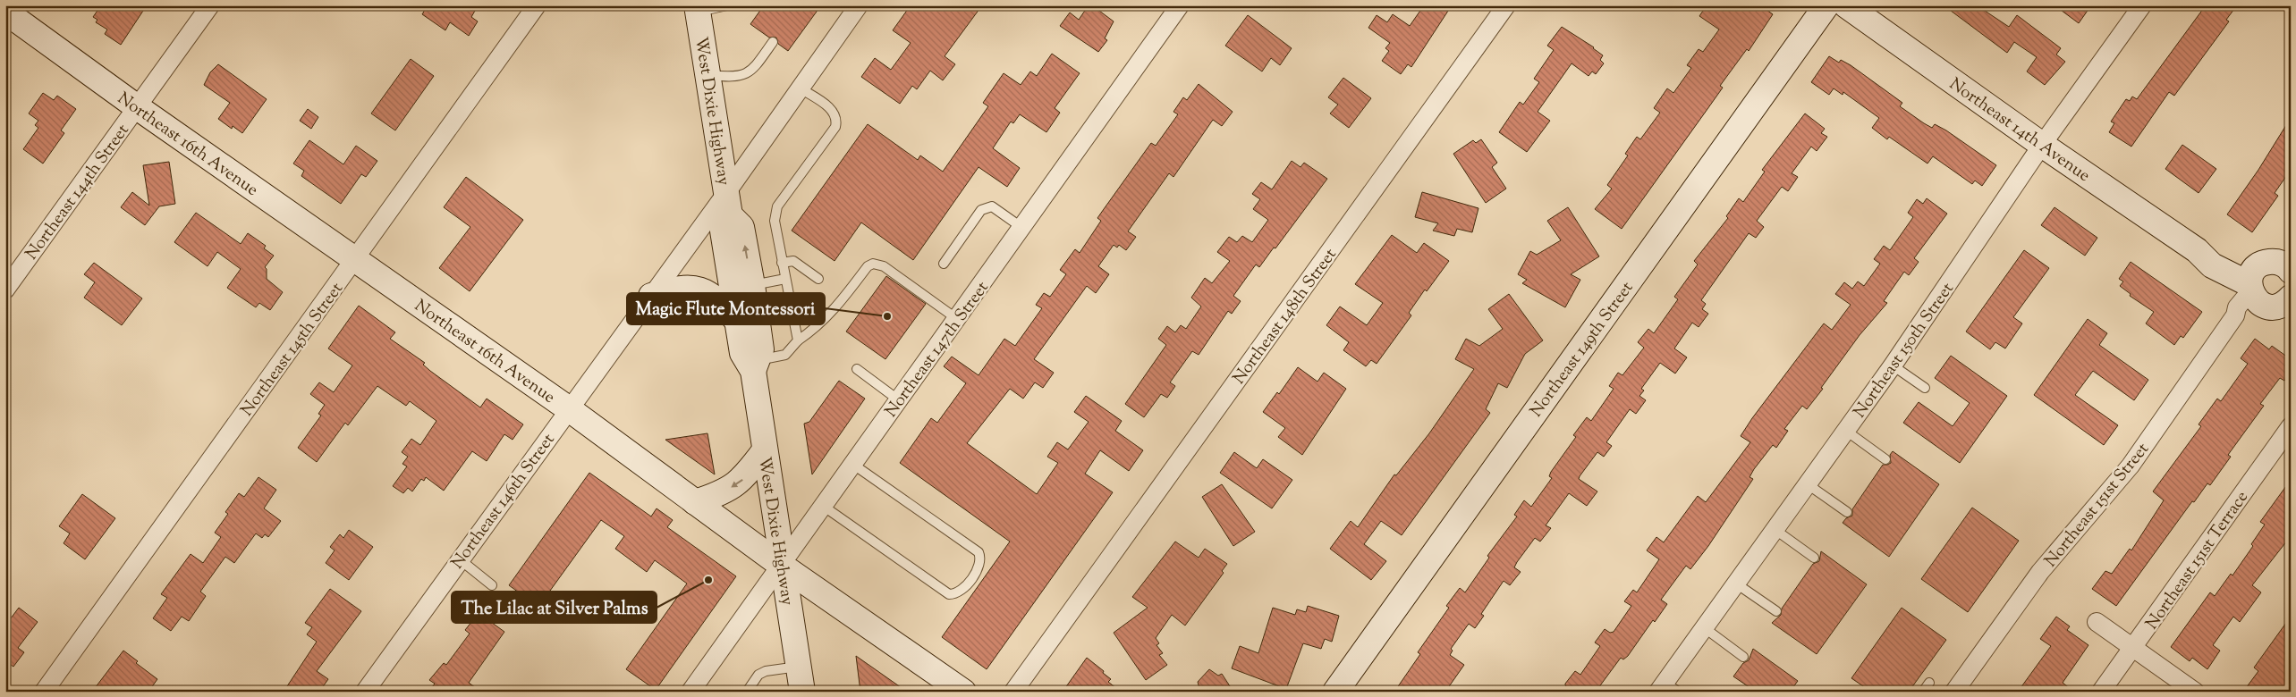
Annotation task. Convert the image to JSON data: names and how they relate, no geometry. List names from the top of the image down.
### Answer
{
  "streets": {
    "street": [
      "West Dixie Highway",
      "Northeast 14th Avenue",
      "Northeast 16th Avenue",
      "Northeast 144th Street",
      "Northeast 148th Street",
      "Northeast 145th Street",
      "Northeast 147th Street",
      "Northeast 149th Street",
      "Northeast 150th Street",
      "Northeast 146th Street",
      "Northeast 151st Street",
      "Northeast 151st Terrace"
    ]
  },
  "crossings": [
    ["West Dixie Highway", "Northeast 16th Avenue"],
    ["West Dixie Highway", "Northeast 147th Street"],
    ["West Dixie Highway", "Northeast 146th Street"],
    ["Northeast 14th Avenue", "Northeast 150th Street"],
    ["Northeast 14th Avenue", "Northeast 151st Street"],
    ["Northeast 16th Avenue", "Northeast 144th Street"],
    ["Northeast 16th Avenue", "Northeast 145th Street"],
    ["Northeast 16th Avenue", "Northeast 147th Street"],
    ["Northeast 16th Avenue", "Northeast 146th Street"]
  ],
  "places": ["Magic Flute Montessori", "The Lilac at Silver Palms"]
}
